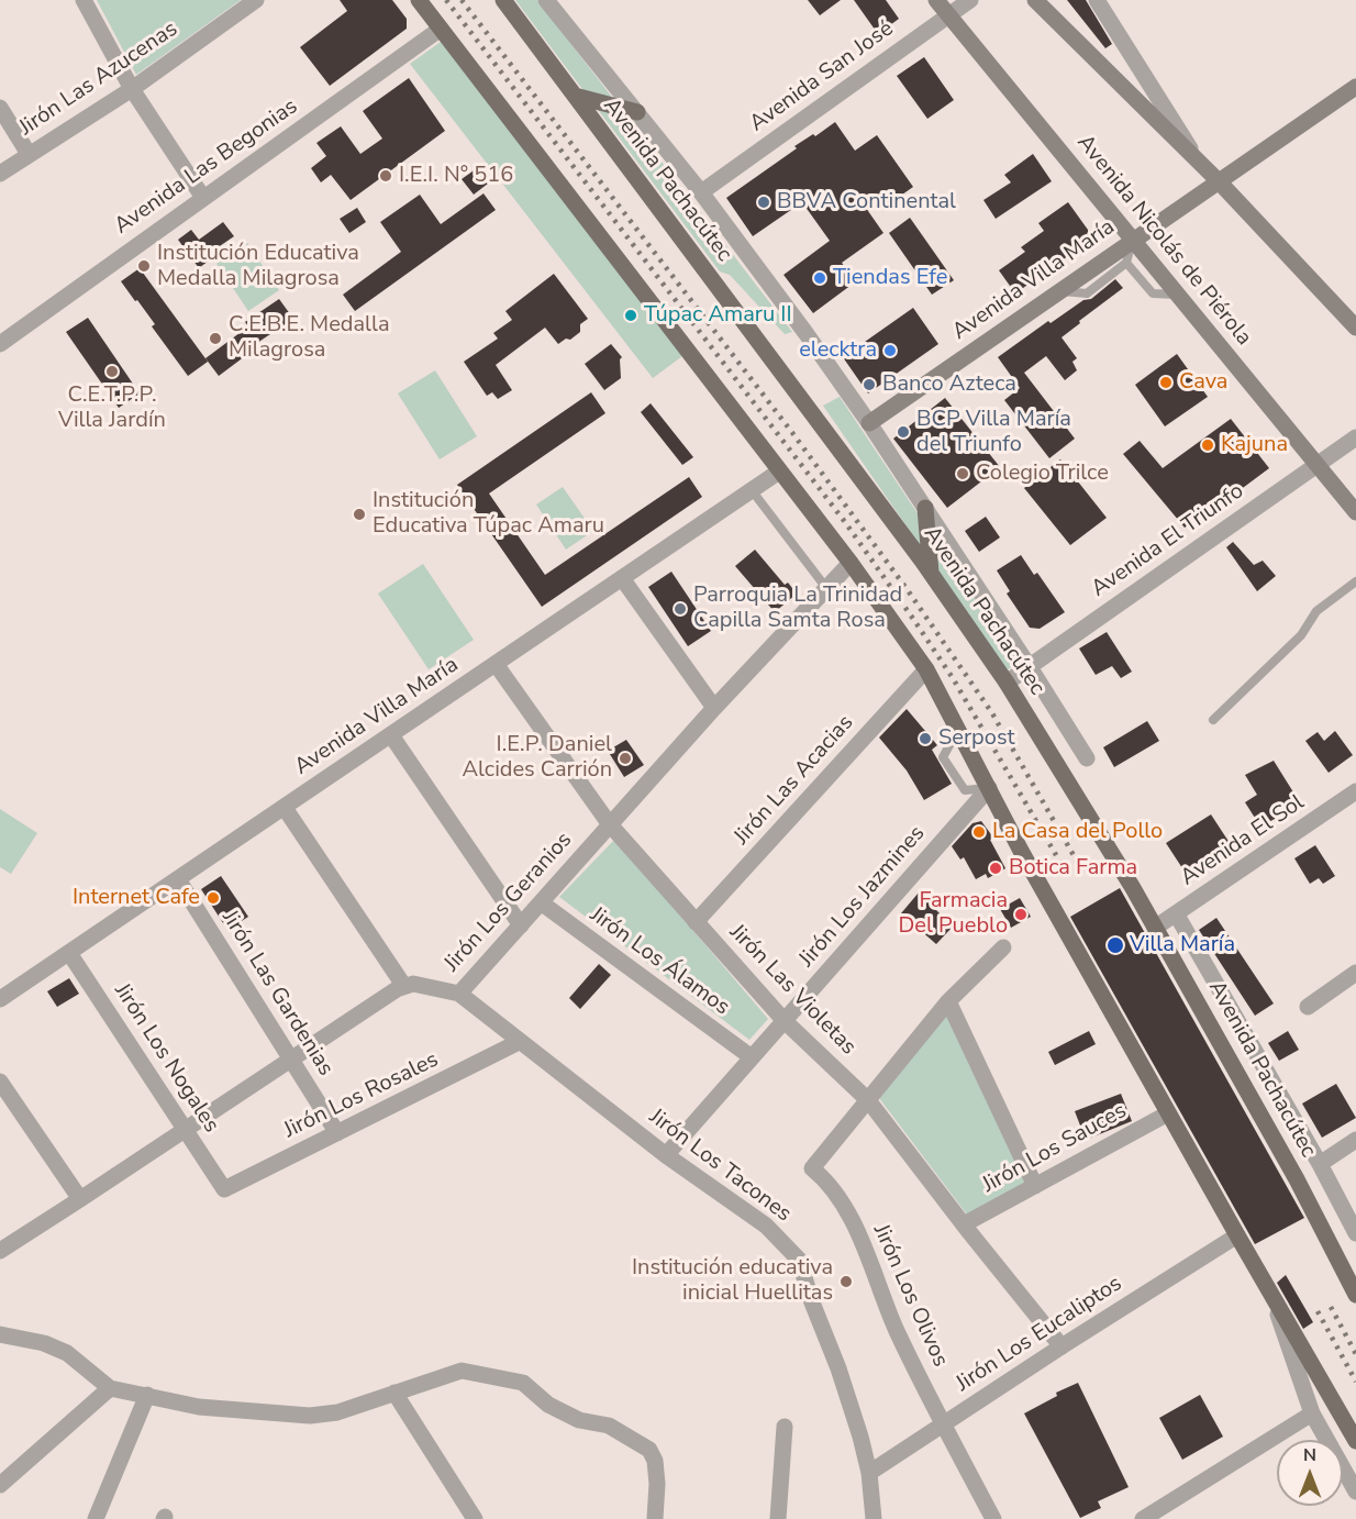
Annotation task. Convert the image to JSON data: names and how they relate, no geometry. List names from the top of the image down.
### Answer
{
  "streets": {
    "main road": ["Avenida Pachacútec", "Avenida Nicolás de Piérola", "Avenida Villa María"],
    "street": [
      "Avenida San José",
      "Jirón Las Azucenas",
      "Avenida Las Begonias",
      "Avenida El Triunfo",
      "Jirón Las Acacias",
      "Avenida El Sol",
      "Jirón Los Jazmines",
      "Jirón Los Geranios",
      "Jirón Los Álamos",
      "Jirón Las Violetas",
      "Jirón Las Gardenias",
      "Jirón Los Nogales",
      "Jirón Los Rosales",
      "Jirón Los Sauces",
      "Jirón Los Tacones",
      "Jirón Los Olivos",
      "Jirón Los Eucaliptos"
    ]
  },
  "crossings": [
    ["Avenida San José", "Avenida Pachacútec"],
    ["Avenida San José", "Avenida Nicolás de Piérola"],
    ["Avenida Pachacútec", "Avenida Villa María"],
    ["Avenida Pachacútec", "Avenida El Triunfo"],
    ["Avenida Pachacútec", "Avenida El Sol"],
    ["Avenida Nicolás de Piérola", "Avenida Villa María"],
    ["Avenida Nicolás de Piérola", "Avenida El Triunfo"],
    ["Avenida Villa María", "Jirón Las Violetas"],
    ["Avenida Villa María", "Jirón Las Gardenias"],
    ["Avenida Villa María", "Jirón Los Nogales"],
    ["Jirón Las Acacias", "Jirón Las Violetas"],
    ["Jirón Los Jazmines", "Jirón Los Álamos"],
    ["Jirón Los Jazmines", "Jirón Las Violetas"],
    ["Jirón Los Jazmines", "Jirón Los Tacones"],
    ["Jirón Los Geranios", "Jirón Los Álamos"],
    ["Jirón Los Geranios", "Jirón Las Violetas"],
    ["Jirón Los Geranios", "Jirón Los Tacones"],
    ["Jirón Las Violetas", "Jirón Los Sauces"],
    ["Jirón Las Violetas", "Jirón Los Olivos"],
    ["Jirón Las Violetas", "Jirón Los Eucaliptos"],
    ["Jirón Las Gardenias", "Jirón Los Rosales"],
    ["Jirón Los Nogales", "Jirón Los Rosales"],
    ["Jirón Los Rosales", "Jirón Los Tacones"],
    ["Jirón Los Tacones", "Jirón Los Eucaliptos"],
    ["Jirón Los Olivos", "Jirón Los Eucaliptos"]
  ],
  "places": [
    "I.E.I. N° 516",
    "BBVA Continental",
    "Institución Educativa Medalla Milagrosa",
    "Tiendas Efe",
    "Túpac Amaru II",
    "C.E.B.E. Medalla Milagrosa",
    "elecktra",
    "C.E.T.P.P. Villa Jardín",
    "Cava",
    "Banco Azteca",
    "BCP Villa María del Triunfo",
    "Kajuna",
    "Colegio Trilce",
    "Institución Educativa Túpac Amaru",
    "Parroquia La Trinidad Capilla Samta Rosa",
    "Serpost",
    "I.E.P. Daniel Alcides Carrión",
    "La Casa del Pollo",
    "Botica Farma",
    "Internet Cafe",
    "Farmacia Del Pueblo",
    "Villa María",
    "Institución educativa inicial Huellitas"
  ],
  "north": "top"
}
